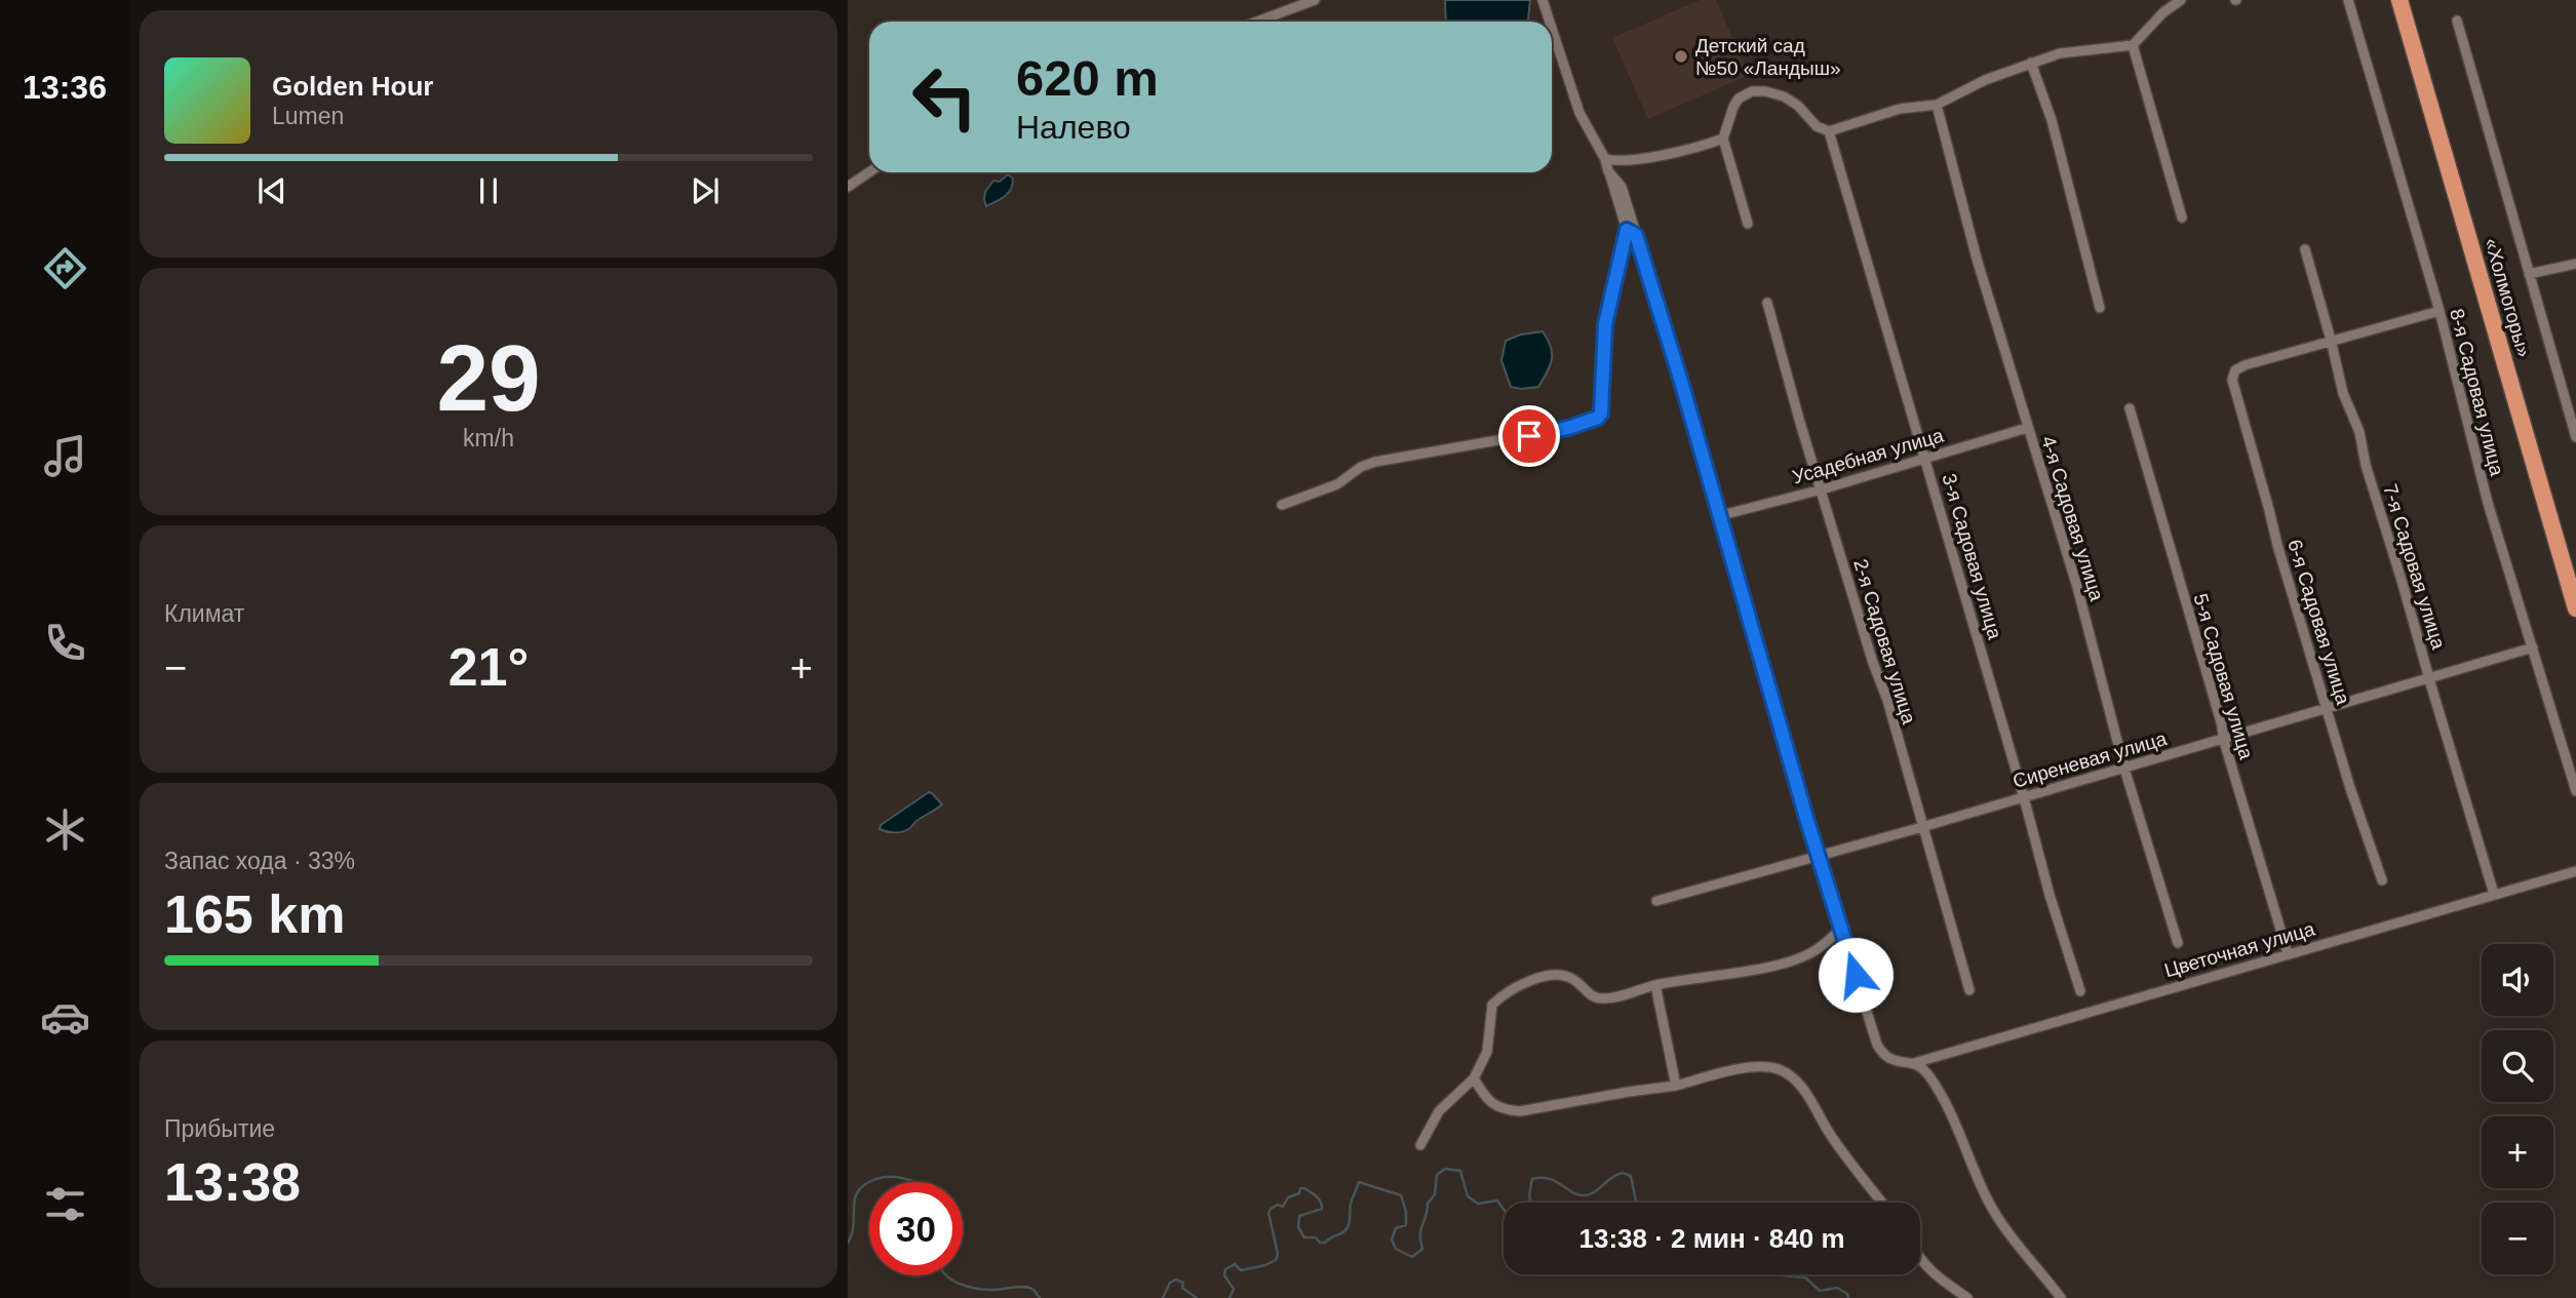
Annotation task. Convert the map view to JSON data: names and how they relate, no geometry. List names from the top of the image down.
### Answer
{
  "streets": {
    "highway": ["«Холмогоры»"],
    "street": [
      "8-я Садовая улица",
      "Усадебная улица",
      "4-я Садовая улица",
      "3-я Садовая улица",
      "7-я Садовая улица",
      "6-я Садовая улица",
      "2-я Садовая улица",
      "5-я Садовая улица",
      "Сиреневая улица",
      "Цветочная улица"
    ]
  },
  "crossings": [
    ["8-я Садовая улица", "Сиреневая улица"],
    ["Усадебная улица", "4-я Садовая улица"],
    ["Усадебная улица", "3-я Садовая улица"],
    ["Усадебная улица", "2-я Садовая улица"],
    ["4-я Садовая улица", "Сиреневая улица"],
    ["3-я Садовая улица", "Сиреневая улица"],
    ["7-я Садовая улица", "6-я Садовая улица"],
    ["7-я Садовая улица", "Сиреневая улица"],
    ["7-я Садовая улица", "Цветочная улица"],
    ["6-я Садовая улица", "Сиреневая улица"],
    ["2-я Садовая улица", "Сиреневая улица"],
    ["5-я Садовая улица", "Сиреневая улица"],
    ["5-я Садовая улица", "Цветочная улица"]
  ],
  "places": ["Детский сад №50 «Ландыш»"],
  "page": {
    "tabs": "13:36",
    "turn": ["620 m", "Налево"],
    "song": ["Golden Hour", "Lumen"],
    "tile": [
      ["29", "km/h"],
      "Климат",
      ["Запас хода · 33%", "165 km"],
      ["Прибытие", "13:38"]
    ],
    "heat": ["−", "21°", "+"],
    "map_buttons": ["+", "−"],
    "limit": "30",
    "trip": "13:38 · 2 мин · 840 m"
  }
}
